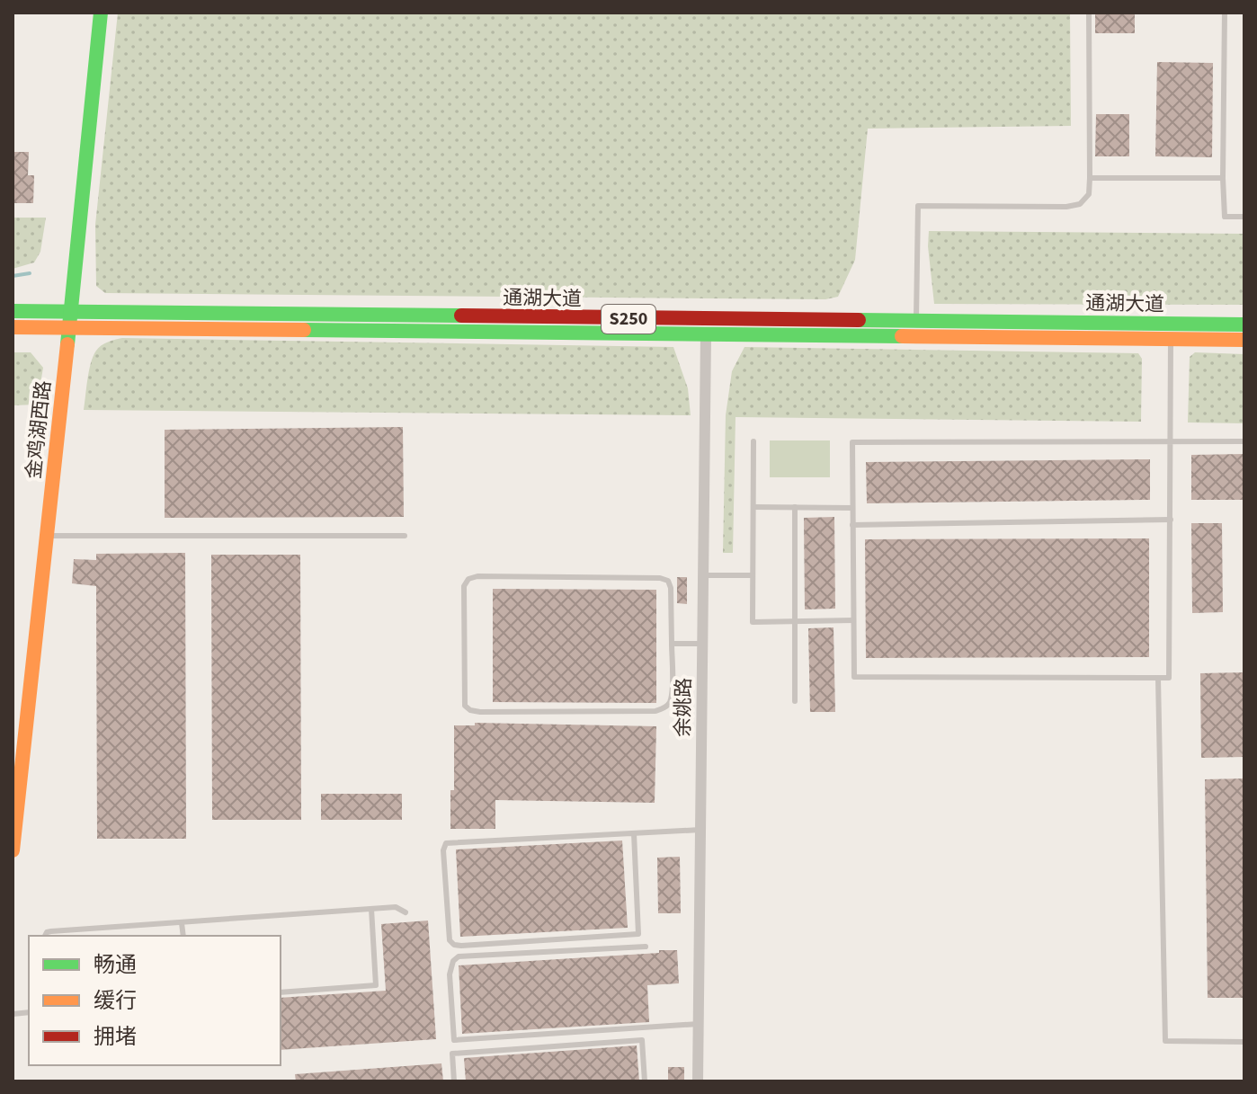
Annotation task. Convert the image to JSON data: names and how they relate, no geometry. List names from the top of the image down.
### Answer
{
  "streets": {
    "main road": ["通湖大道", "S250", "金鸡湖西路"],
    "street": ["余姚路"]
  },
  "crossings": [
    ["通湖大道", "金鸡湖西路"],
    ["通湖大道", "余姚路"]
  ],
  "legend": ["畅通", "缓行", "拥堵"]
}
